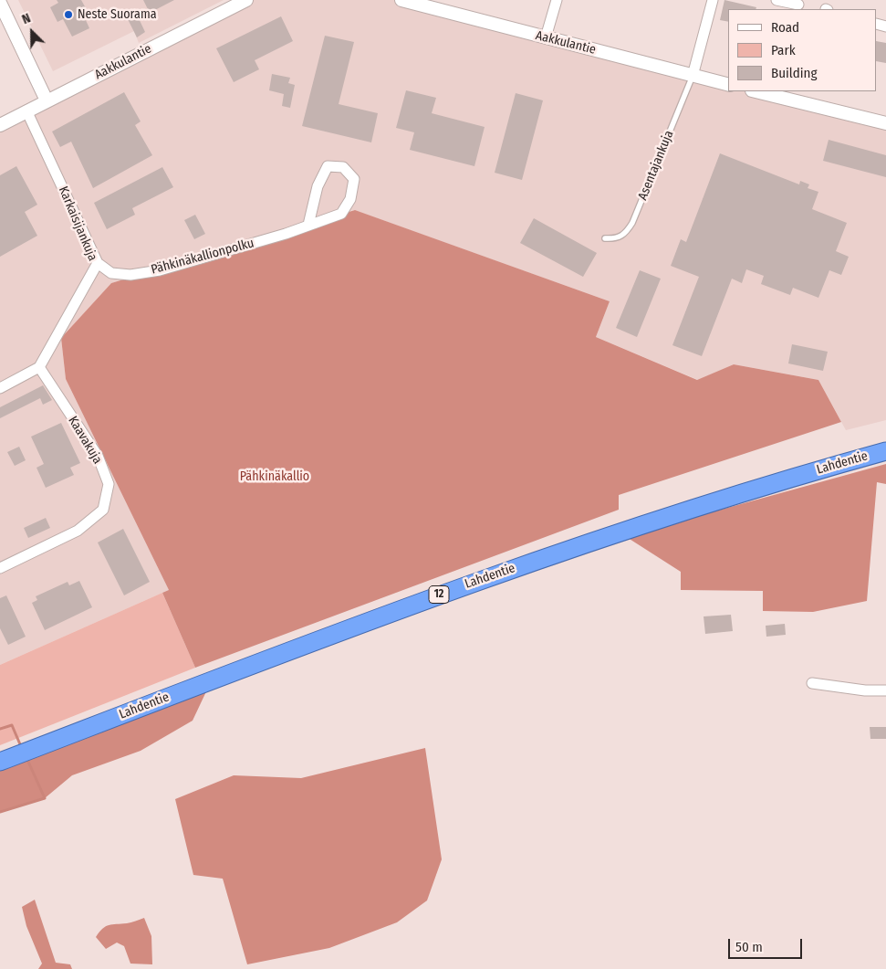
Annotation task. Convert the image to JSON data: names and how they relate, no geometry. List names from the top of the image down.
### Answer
{
  "streets": {
    "highway": ["Lahdentie", "12"],
    "street": [
      "Aakkulantie",
      "Karkaisijankuja",
      "Pähkinäkallionpolku",
      "Kaavakuja"
    ],
    "lane": ["Asentajankuja"]
  },
  "crossings": [
    ["Aakkulantie", "Asentajankuja"],
    ["Aakkulantie", "Karkaisijankuja"],
    ["Karkaisijankuja", "Pähkinäkallionpolku"],
    ["Karkaisijankuja", "Kaavakuja"]
  ],
  "parks": ["Pähkinäkallio"],
  "places": ["Neste Suorama"],
  "legend": ["Road", "Park", "Building"],
  "scale_bar": "50 m",
  "north": "top left"
}
